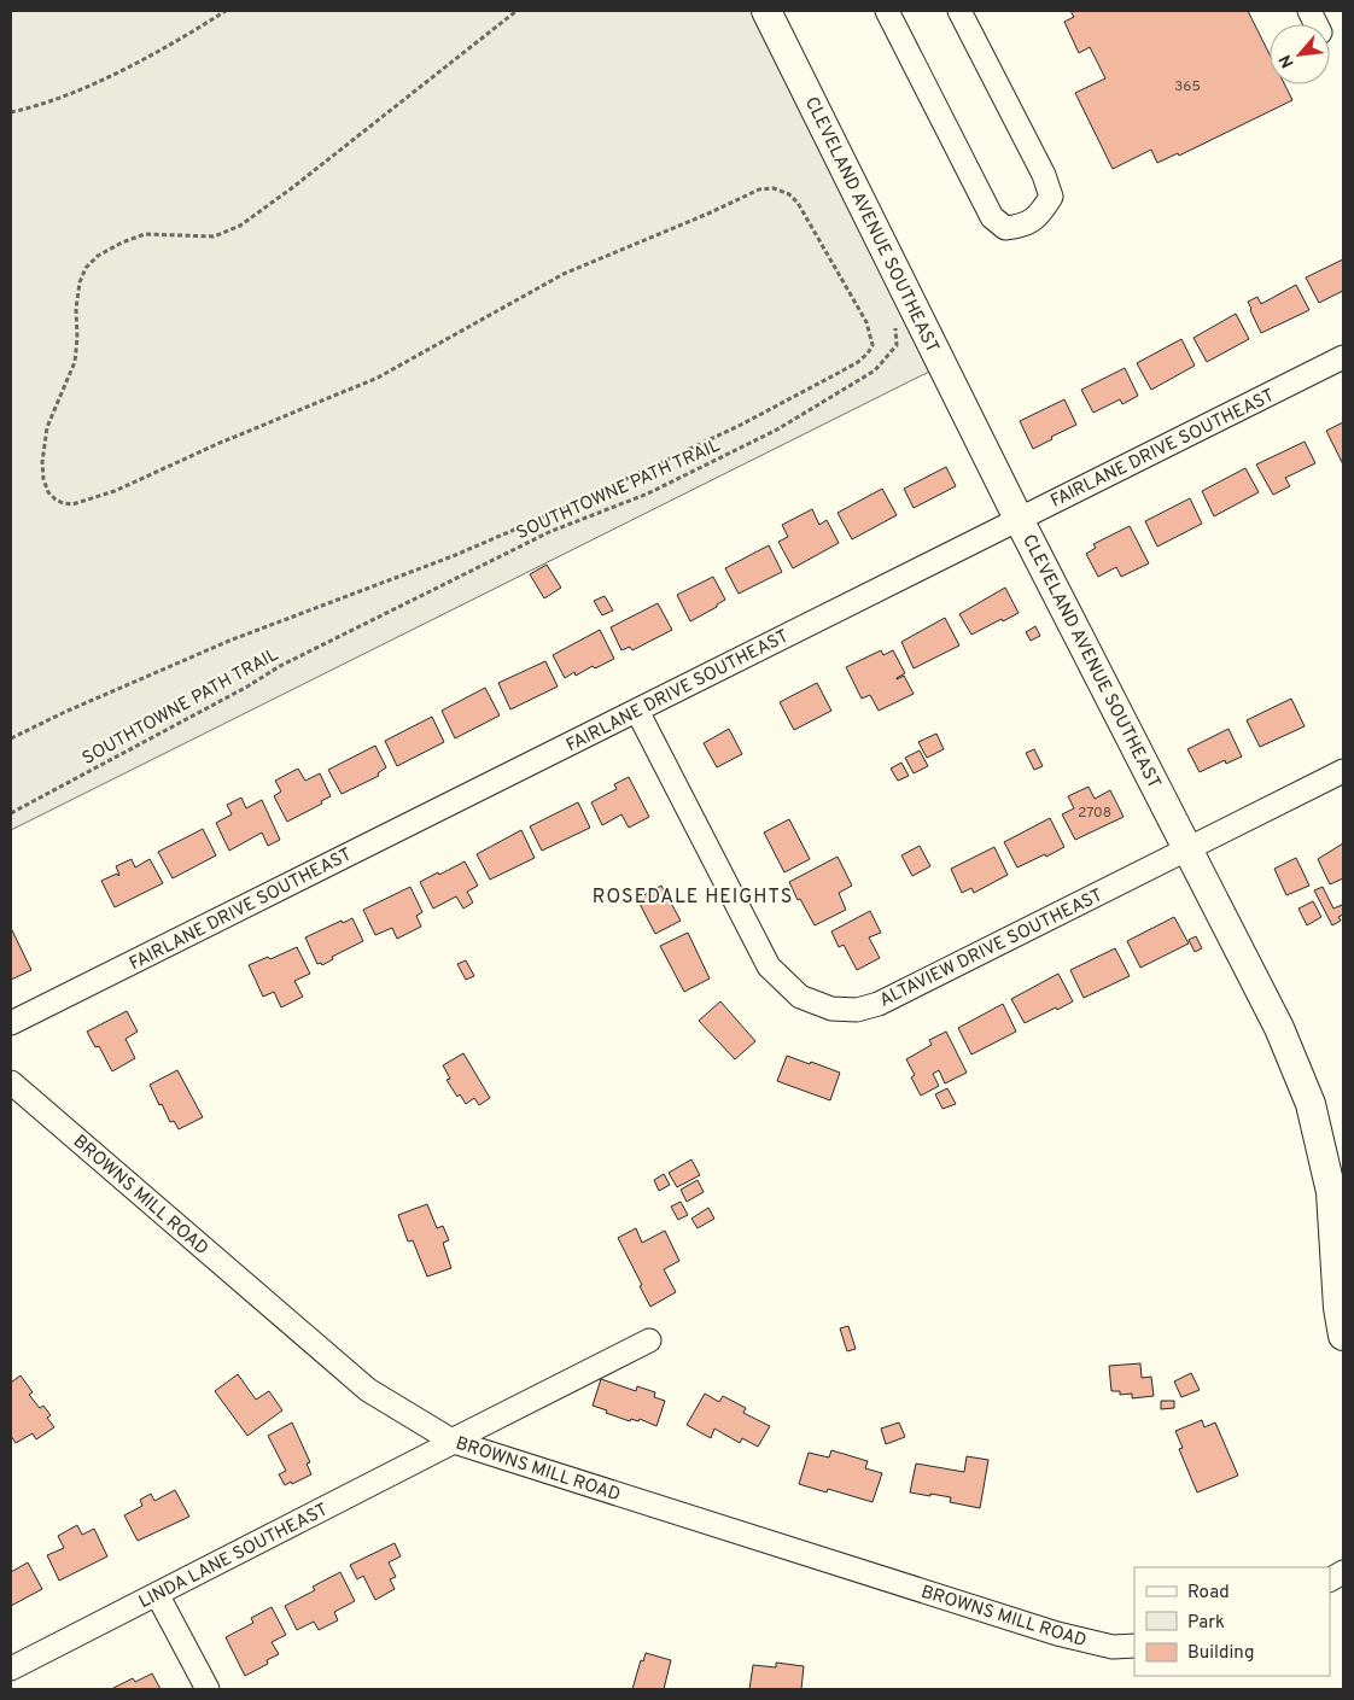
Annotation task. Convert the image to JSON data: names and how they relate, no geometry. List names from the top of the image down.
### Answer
{
  "streets": {
    "main road": ["CLEVELAND AVENUE SOUTHEAST"],
    "street": [
      "FAIRLANE DRIVE SOUTHEAST",
      "ALTAVIEW DRIVE SOUTHEAST",
      "BROWNS MILL ROAD",
      "LINDA LANE SOUTHEAST"
    ],
    "path": ["SOUTHTOWNE PATH TRAIL"]
  },
  "crossings": [
    ["CLEVELAND AVENUE SOUTHEAST", "FAIRLANE DRIVE SOUTHEAST"],
    ["CLEVELAND AVENUE SOUTHEAST", "ALTAVIEW DRIVE SOUTHEAST"],
    ["FAIRLANE DRIVE SOUTHEAST", "ALTAVIEW DRIVE SOUTHEAST"],
    ["BROWNS MILL ROAD", "LINDA LANE SOUTHEAST"]
  ],
  "districts": ["ROSEDALE HEIGHTS"],
  "house_numbers": ["365", "2708"],
  "legend": ["Road", "Park", "Building"],
  "north": "bottom left"
}
